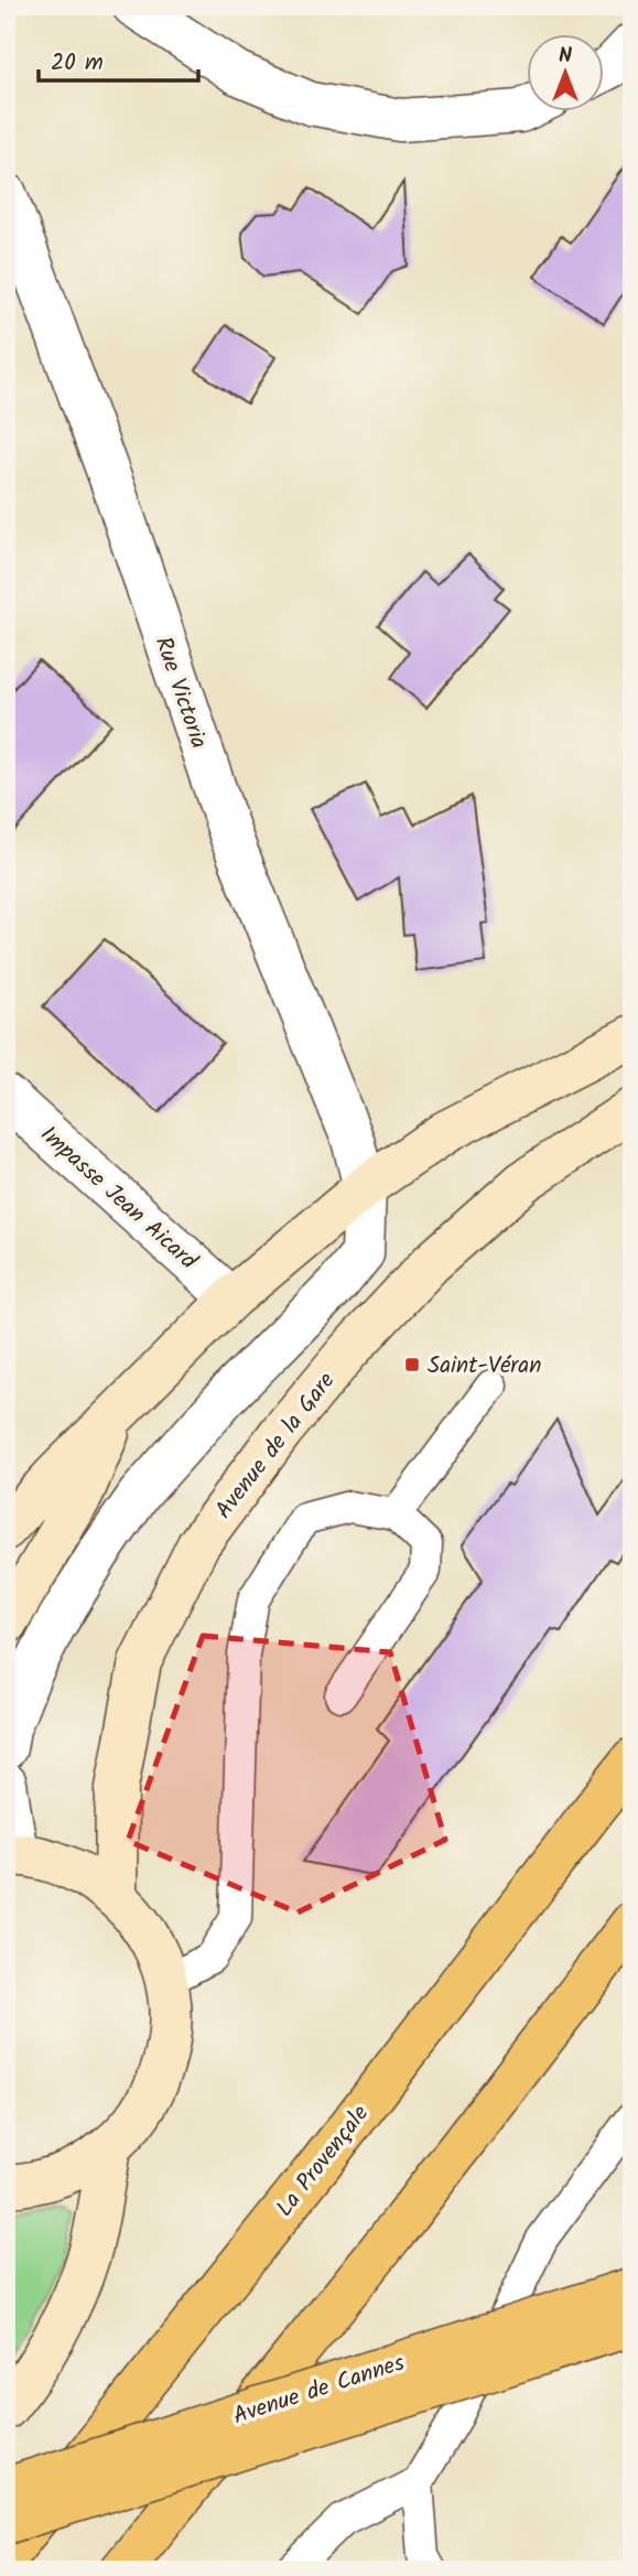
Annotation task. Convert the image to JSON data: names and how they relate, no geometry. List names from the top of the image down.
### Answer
{
  "streets": {
    "main road": ["Avenue de la Gare", "La Provençale", "Avenue de Cannes"],
    "street": ["Rue Victoria", "Impasse Jean Aicard"]
  },
  "places": {
    "transit": ["Saint-Véran"]
  },
  "scale_bar": "20 m",
  "north": "top"
}
